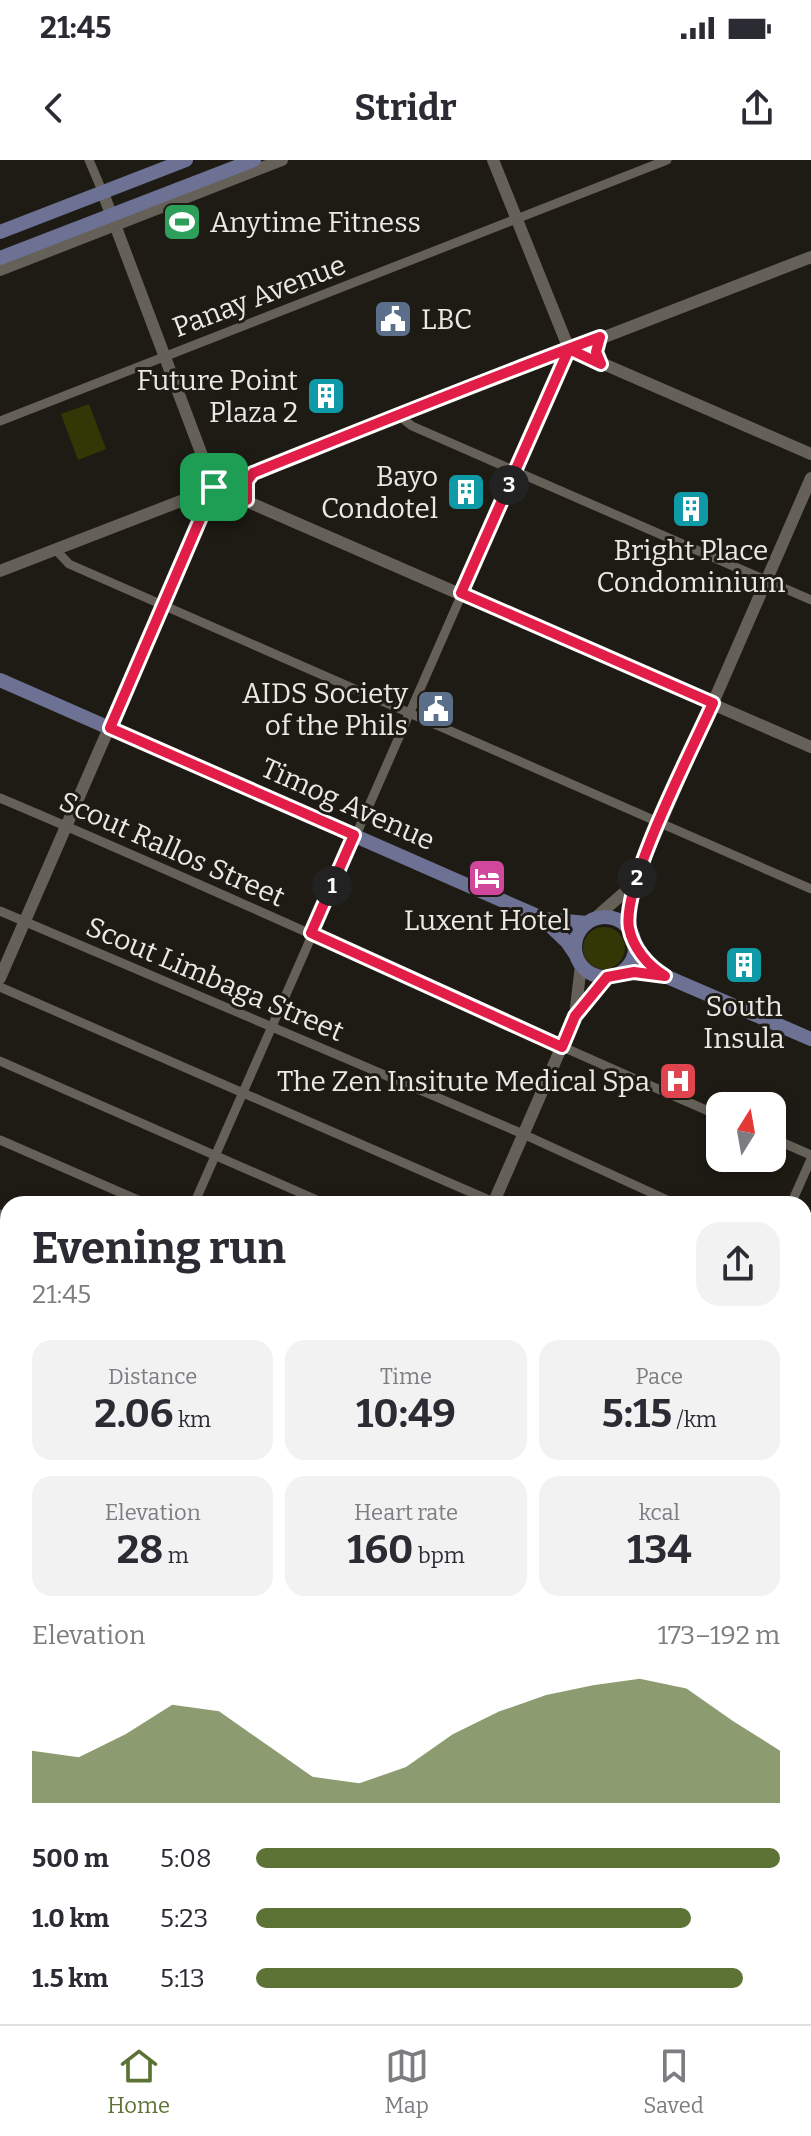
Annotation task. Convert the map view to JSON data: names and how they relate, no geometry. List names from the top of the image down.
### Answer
{
  "streets": {
    "main road": ["Timog Avenue"],
    "street": ["Panay Avenue", "Scout Rallos Street", "Scout Limbaga Street"]
  },
  "places": {
    "sports": ["Anytime Fitness"],
    "public building": ["LBC", "AIDS Society of the Phils"],
    "building": [
      "Future Point Plaza 2",
      "Bayo Condotel",
      "Bright Place Condominium",
      "South Insula"
    ],
    "hotel": ["Luxent Hotel"],
    "hospital": ["The Zen Insitute Medical Spa"]
  },
  "north": "top",
  "page": {
    "status": "21:45",
    "header": "Stridr",
    "pins": ["3", "2", "1"],
    "heading": ["Evening run", "21:45"],
    "stats": [
      ["Distance", "2.06 km"],
      ["Time", "10:49"],
      ["Pace", "5:15 /km"],
      ["Elevation", "28 m"],
      ["Heart rate", "160 bpm"],
      ["kcal", "134"]
    ],
    "chart": ["Elevation", "173–192 m"],
    "list": [
      {
        "name": "500 m",
        "note": "5:08"
      },
      {
        "name": "1.0 km",
        "note": "5:23"
      },
      {
        "name": "1.5 km",
        "note": "5:13"
      }
    ],
    "tabs": ["Home", "Map", "Saved"]
  }
}
